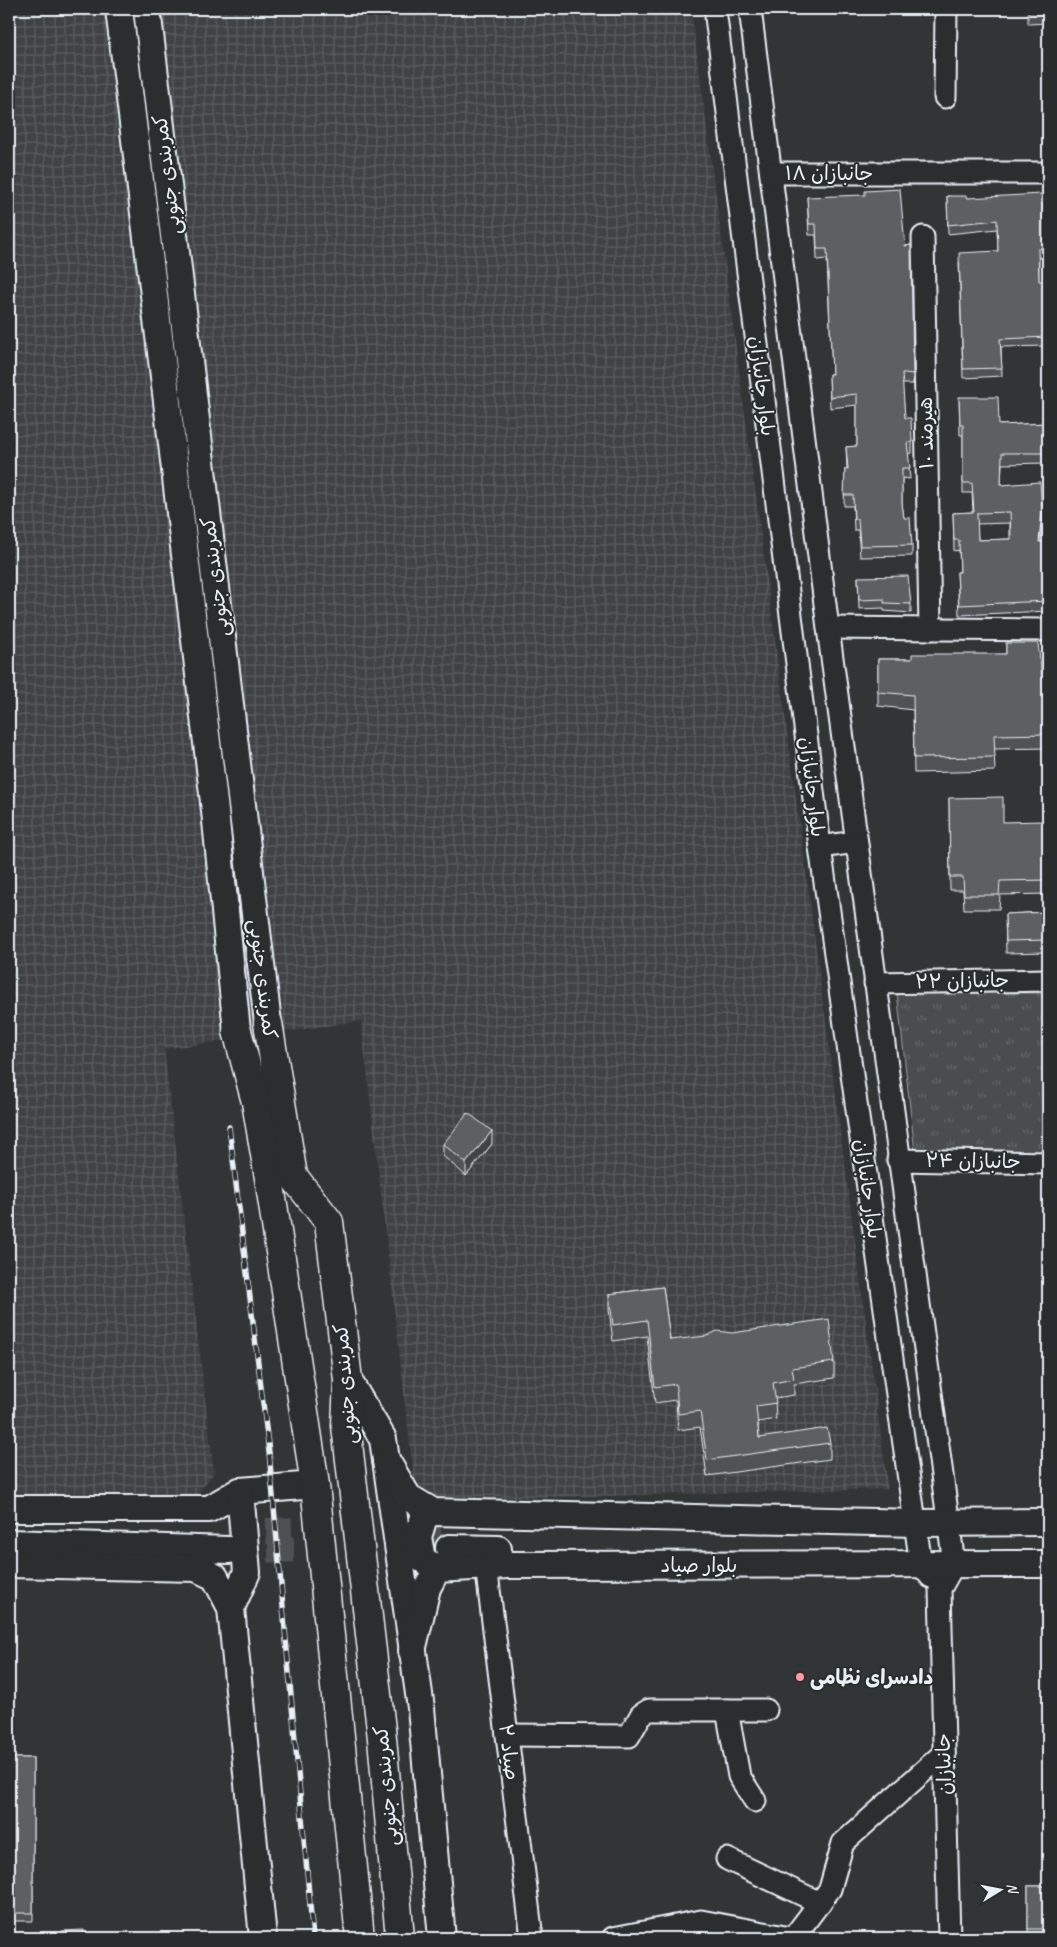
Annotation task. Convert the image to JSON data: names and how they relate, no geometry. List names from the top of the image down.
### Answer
{
  "streets": {
    "highway": ["کمربندی جنوبی"],
    "main road": ["بلوار صیاد"],
    "street": [
      "جانبازان ۱۸",
      "بلوار جانبازان",
      "هیرمند ۱۰",
      "جانبازان ۲۲",
      "جانبازان ۲۴",
      "صیاد ۲",
      "جانبازان"
    ]
  },
  "crossings": [
    ["جانبازان ۱۸", "بلوار جانبازان"],
    ["بلوار جانبازان", "جانبازان ۲۲"],
    ["بلوار جانبازان", "جانبازان ۲۴"],
    ["بلوار جانبازان", "بلوار صیاد"],
    ["بلوار صیاد", "صیاد ۲"]
  ],
  "places": ["دادسرای نظامی"],
  "north": "right"
}
